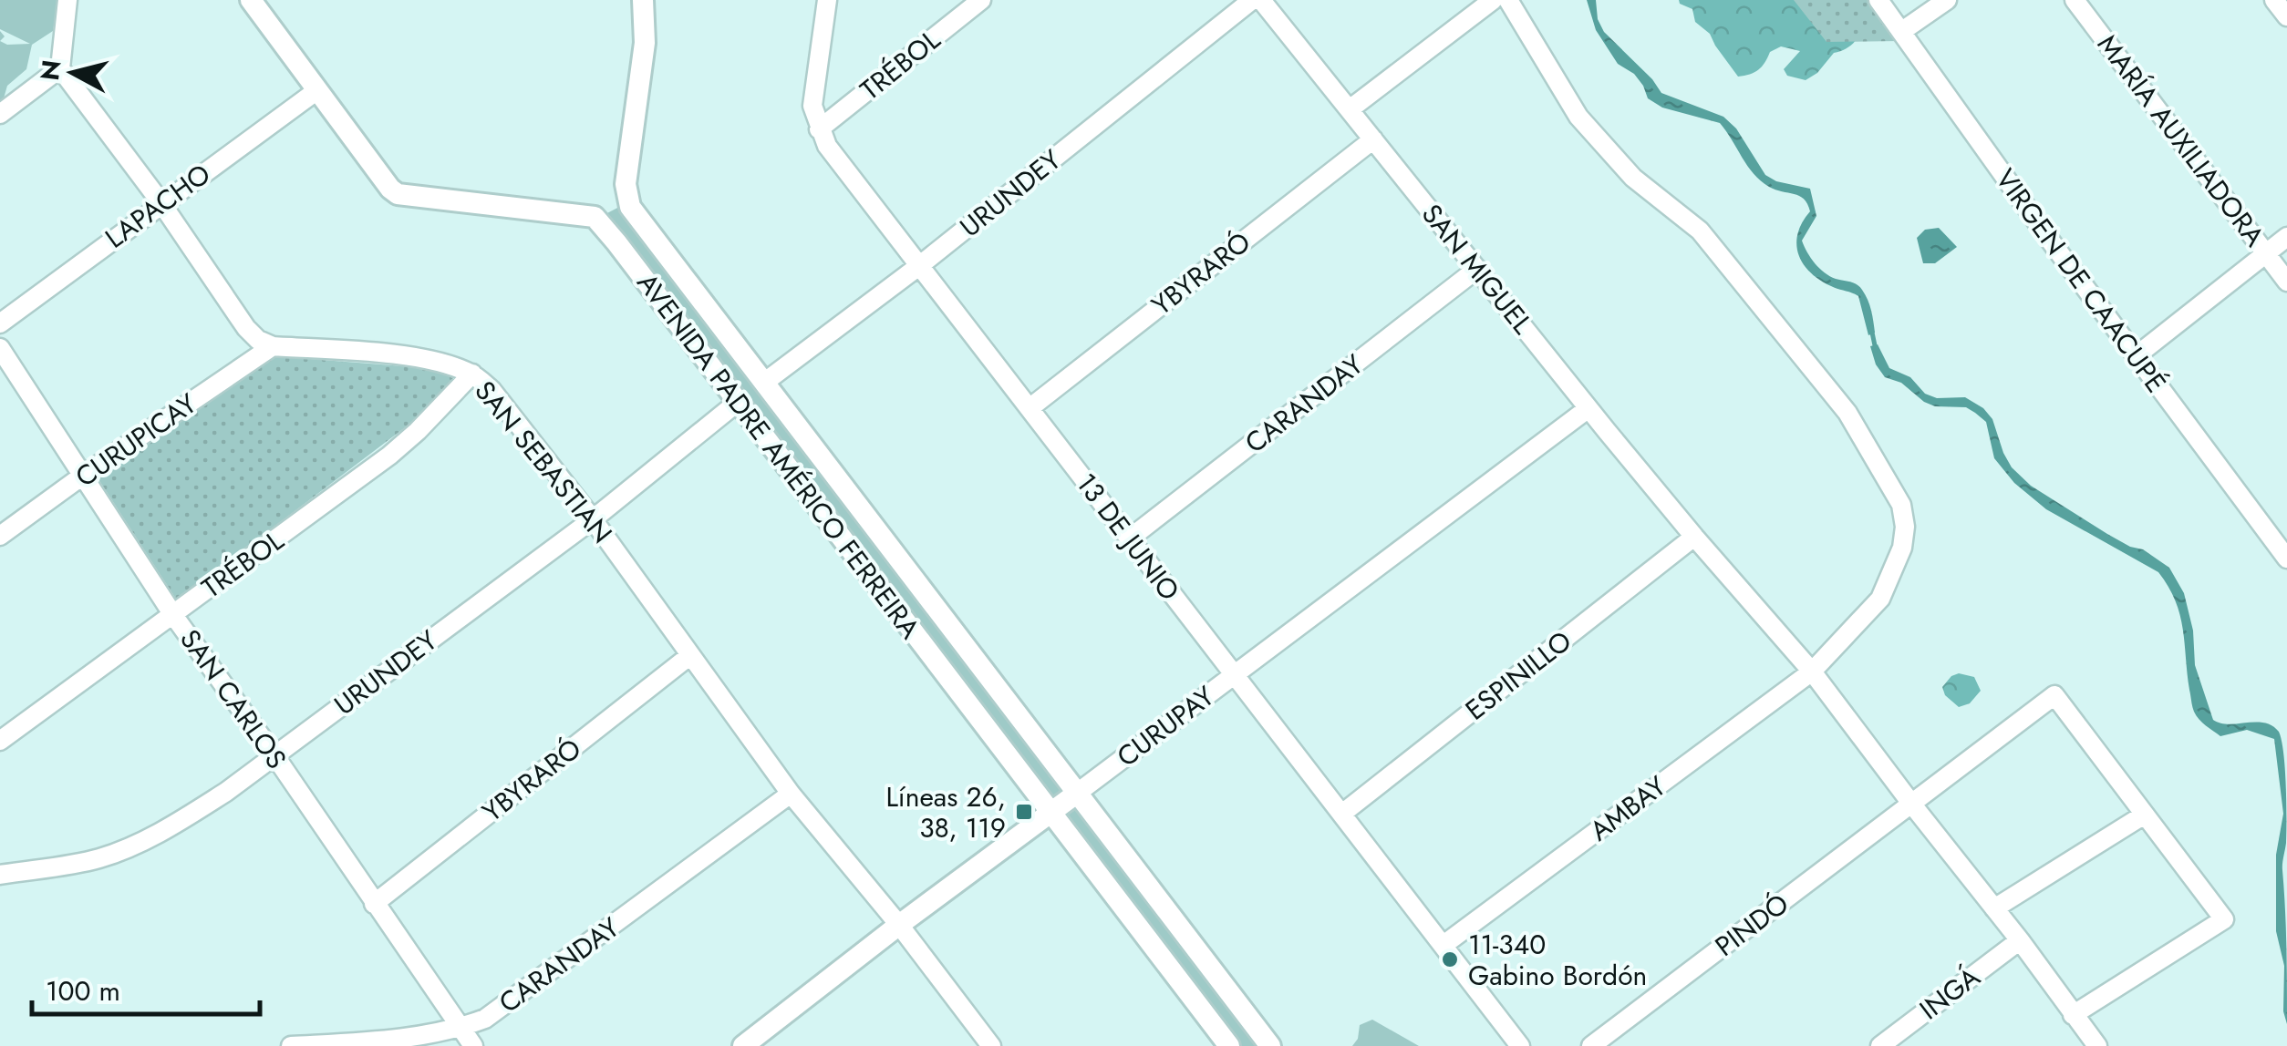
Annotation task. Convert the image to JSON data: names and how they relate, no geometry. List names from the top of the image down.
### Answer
{
  "streets": {
    "street": [
      "TRÉBOL",
      "MARÍA AUXILIADORA",
      "URUNDEY",
      "LAPACHO",
      "SAN MIGUEL",
      "YBYRARÓ",
      "VIRGEN DE CAACUPÉ",
      "CARANDAY",
      "CURUPICAY",
      "AVENIDA PADRE AMÉRICO FERREIRA",
      "SAN SEBASTIAN",
      "13 DE JUNIO",
      "ESPINILLO",
      "SAN CARLOS",
      "CURUPAY",
      "AMBAY",
      "PINDÓ",
      "INGÁ"
    ]
  },
  "crossings": [
    ["TRÉBOL", "SAN SEBASTIAN"],
    ["TRÉBOL", "13 DE JUNIO"],
    ["TRÉBOL", "SAN CARLOS"],
    ["URUNDEY", "AVENIDA PADRE AMÉRICO FERREIRA"],
    ["URUNDEY", "SAN SEBASTIAN"],
    ["URUNDEY", "13 DE JUNIO"],
    ["URUNDEY", "SAN CARLOS"],
    ["SAN MIGUEL", "YBYRARÓ"],
    ["SAN MIGUEL", "CARANDAY"],
    ["SAN MIGUEL", "ESPINILLO"],
    ["SAN MIGUEL", "CURUPAY"],
    ["SAN MIGUEL", "AMBAY"],
    ["SAN MIGUEL", "PINDÓ"],
    ["SAN MIGUEL", "INGÁ"],
    ["YBYRARÓ", "SAN SEBASTIAN"],
    ["YBYRARÓ", "13 DE JUNIO"],
    ["YBYRARÓ", "SAN CARLOS"],
    ["CARANDAY", "SAN SEBASTIAN"],
    ["CARANDAY", "13 DE JUNIO"],
    ["CARANDAY", "SAN CARLOS"],
    ["CURUPICAY", "SAN SEBASTIAN"],
    ["CURUPICAY", "SAN CARLOS"],
    ["AVENIDA PADRE AMÉRICO FERREIRA", "CURUPAY"],
    ["SAN SEBASTIAN", "CURUPAY"],
    ["13 DE JUNIO", "ESPINILLO"],
    ["13 DE JUNIO", "CURUPAY"],
    ["13 DE JUNIO", "AMBAY"]
  ],
  "places": {
    "transit": ["Líneas 26, 38, 119"],
    "other": ["11-340 Gabino Bordón"]
  },
  "scale_bar": "100 m",
  "north": "left"
}
